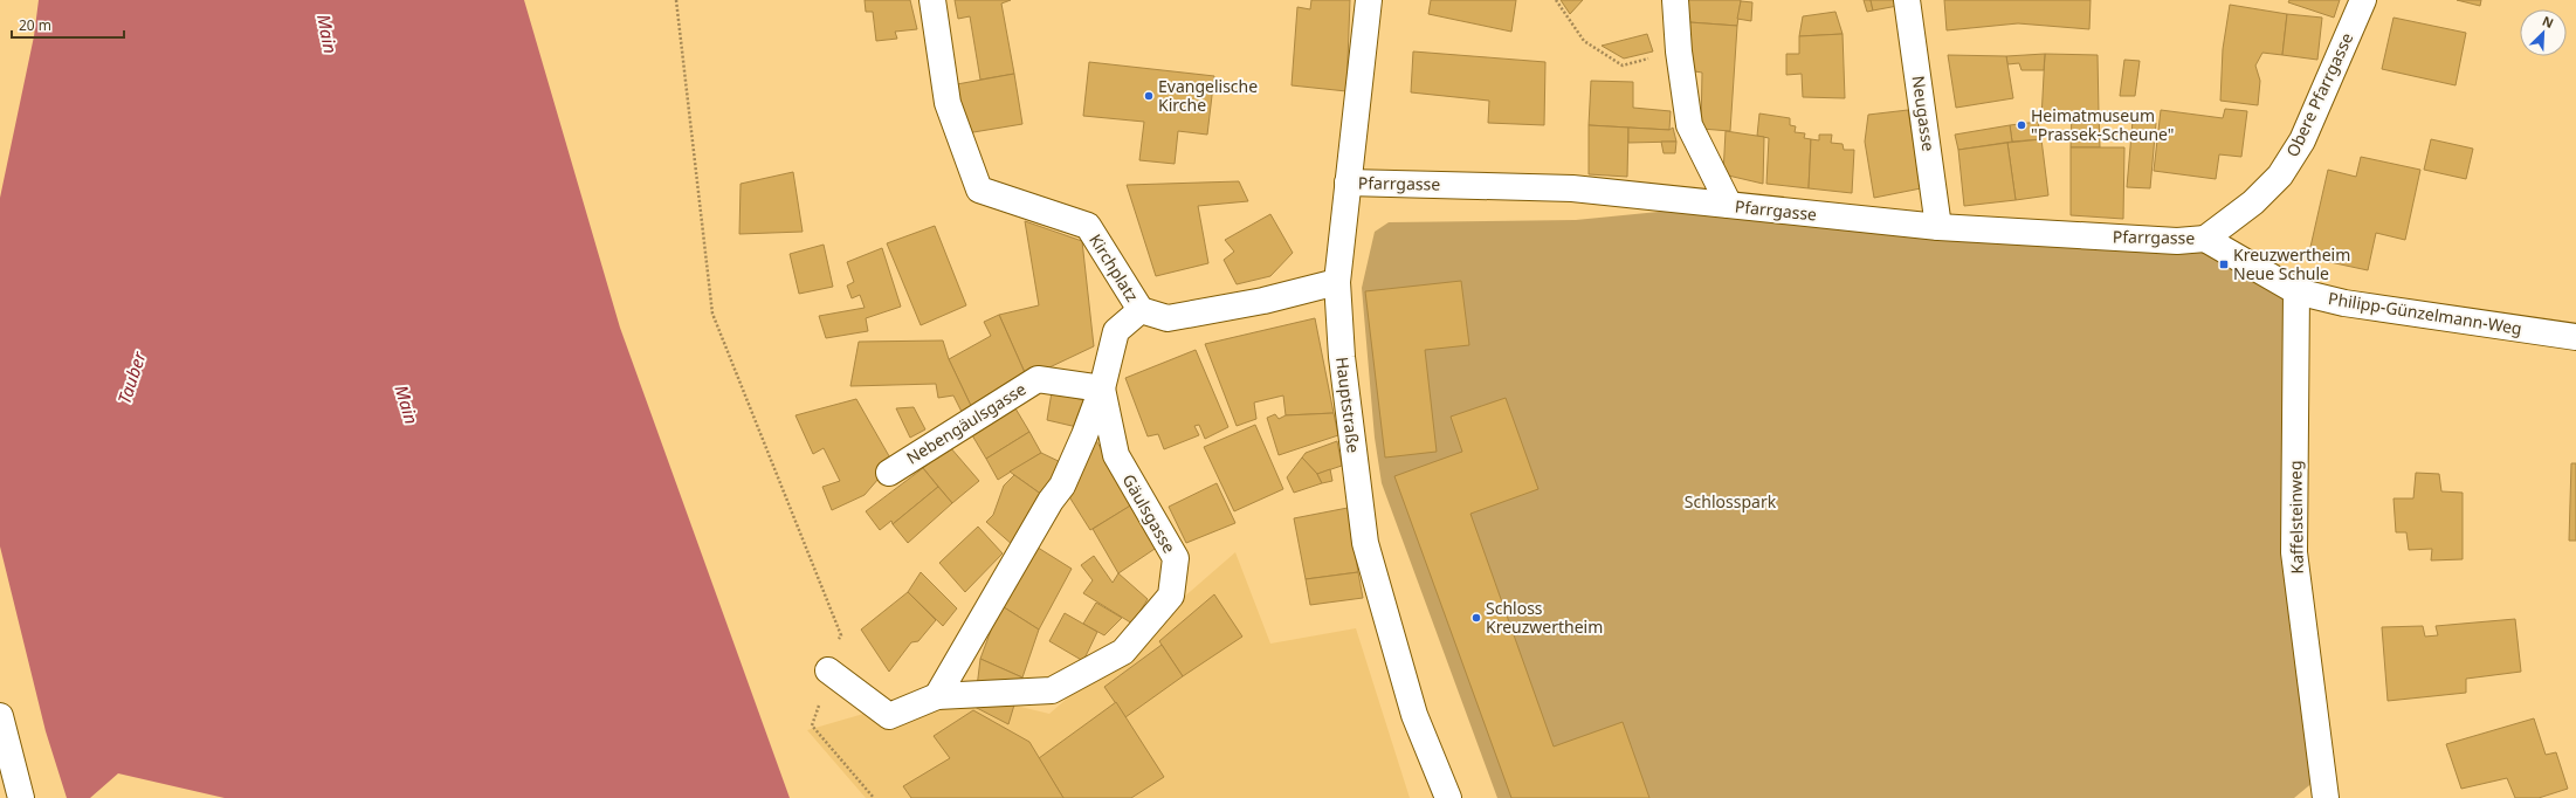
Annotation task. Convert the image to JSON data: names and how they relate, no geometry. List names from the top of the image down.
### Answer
{
  "streets": {
    "street": [
      "Obere Pfarrgasse",
      "Neugasse",
      "Pfarrgasse",
      "Kirchplatz",
      "Philipp-Günzelmann-Weg",
      "Hauptstraße",
      "Nebengäulsgasse",
      "Gäulsgasse",
      "Kaffelsteinweg"
    ]
  },
  "crossings": [
    ["Obere Pfarrgasse", "Pfarrgasse"],
    ["Obere Pfarrgasse", "Philipp-Günzelmann-Weg"],
    ["Neugasse", "Pfarrgasse"],
    ["Pfarrgasse", "Philipp-Günzelmann-Weg"],
    ["Pfarrgasse", "Hauptstraße"],
    ["Kirchplatz", "Gäulsgasse"],
    ["Philipp-Günzelmann-Weg", "Kaffelsteinweg"],
    ["Nebengäulsgasse", "Gäulsgasse"]
  ],
  "water": ["Main", "Tauber"],
  "parks": ["Schlosspark"],
  "places": {
    "other": ["Evangelische Kirche", "Heimatmuseum \"Prassek-Scheune\"", "Schloss Kreuzwertheim"],
    "transit": ["Kreuzwertheim Neue Schule"]
  },
  "scale_bar": "20 m",
  "north": "top right"
}
